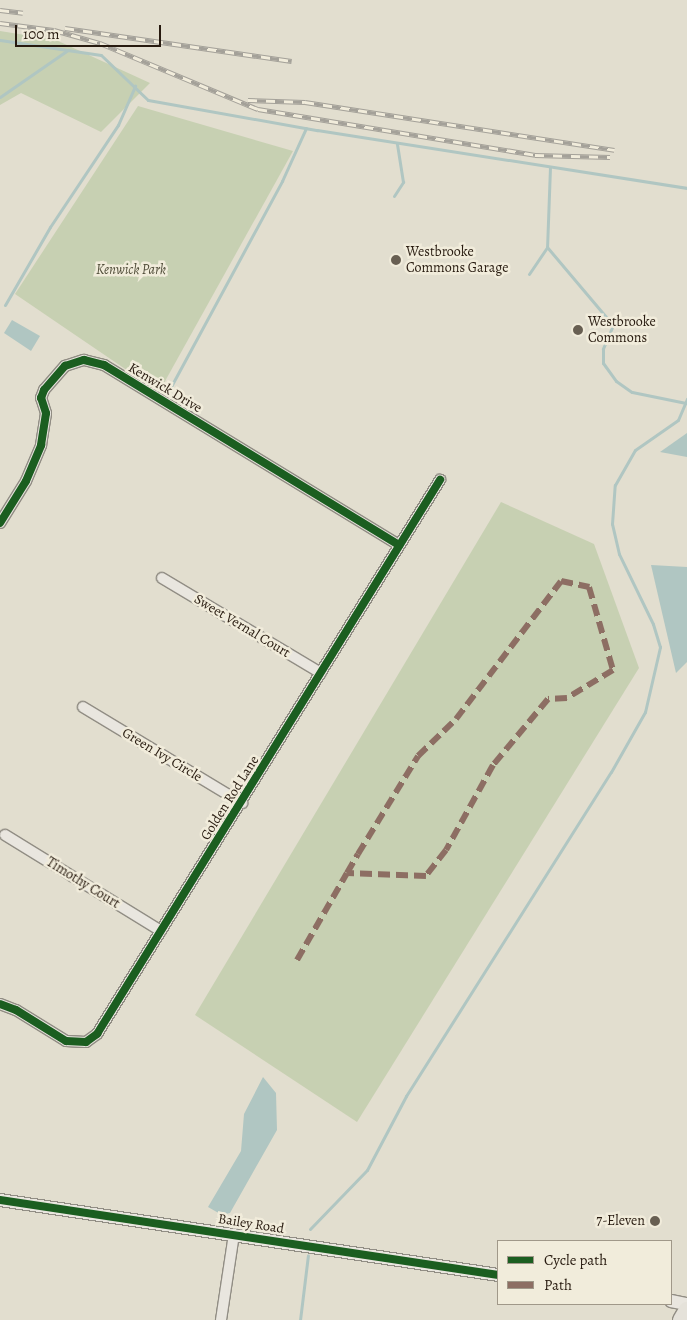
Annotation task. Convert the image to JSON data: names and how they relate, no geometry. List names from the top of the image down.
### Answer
{
  "streets": {
    "street": [
      "Kenwick Drive",
      "Sweet Vernal Court",
      "Green Ivy Circle",
      "Golden Rod Lane",
      "Timothy Court",
      "Bailey Road"
    ]
  },
  "crossings": [
    ["Kenwick Drive", "Golden Rod Lane"],
    ["Sweet Vernal Court", "Golden Rod Lane"],
    ["Green Ivy Circle", "Golden Rod Lane"],
    ["Golden Rod Lane", "Timothy Court"]
  ],
  "parks": ["Kenwick Park"],
  "places": ["Westbrooke Commons Garage", "Westbrooke Commons", "7-Eleven"],
  "legend": ["Cycle path", "Path"],
  "scale_bar": "100 m"
}
